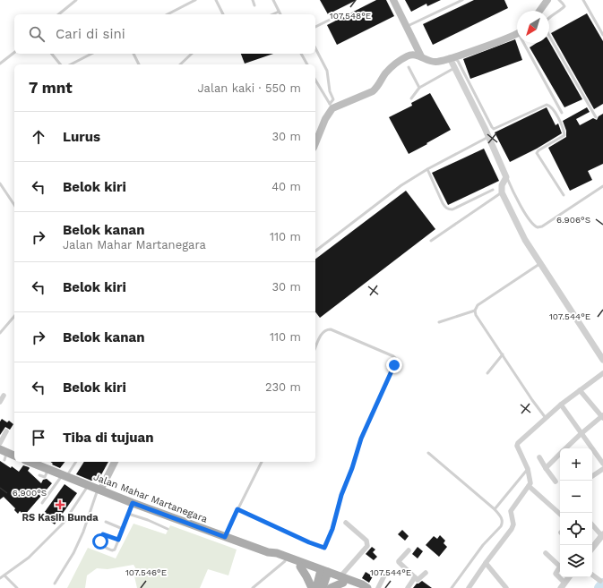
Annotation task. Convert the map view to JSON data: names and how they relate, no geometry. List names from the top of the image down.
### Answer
{
  "streets": {
    "main road": ["Jalan Mahar Martanegara"]
  },
  "places": {
    "health": ["RS Kasih Bunda"]
  },
  "north": "bottom left",
  "page": {
    "search": "Cari di sini",
    "heading": ["7 mnt", "Jalan kaki · 550 m"],
    "list": [
      ["Lurus", "30 m"],
      ["Belok kiri", "40 m"],
      ["Belok kanan", "Jalan Mahar Martanegara", "110 m"],
      ["Belok kiri", "30 m"],
      ["Belok kanan", "110 m"],
      ["Belok kiri", "230 m"],
      "Tiba di tujuan"
    ],
    "map_buttons": ["+", "−"]
  },
  "coordinates": [
    "107.548°E",
    "6.906°S",
    "107.544°E",
    "6.900°S",
    "107.546°E"
  ]
}
